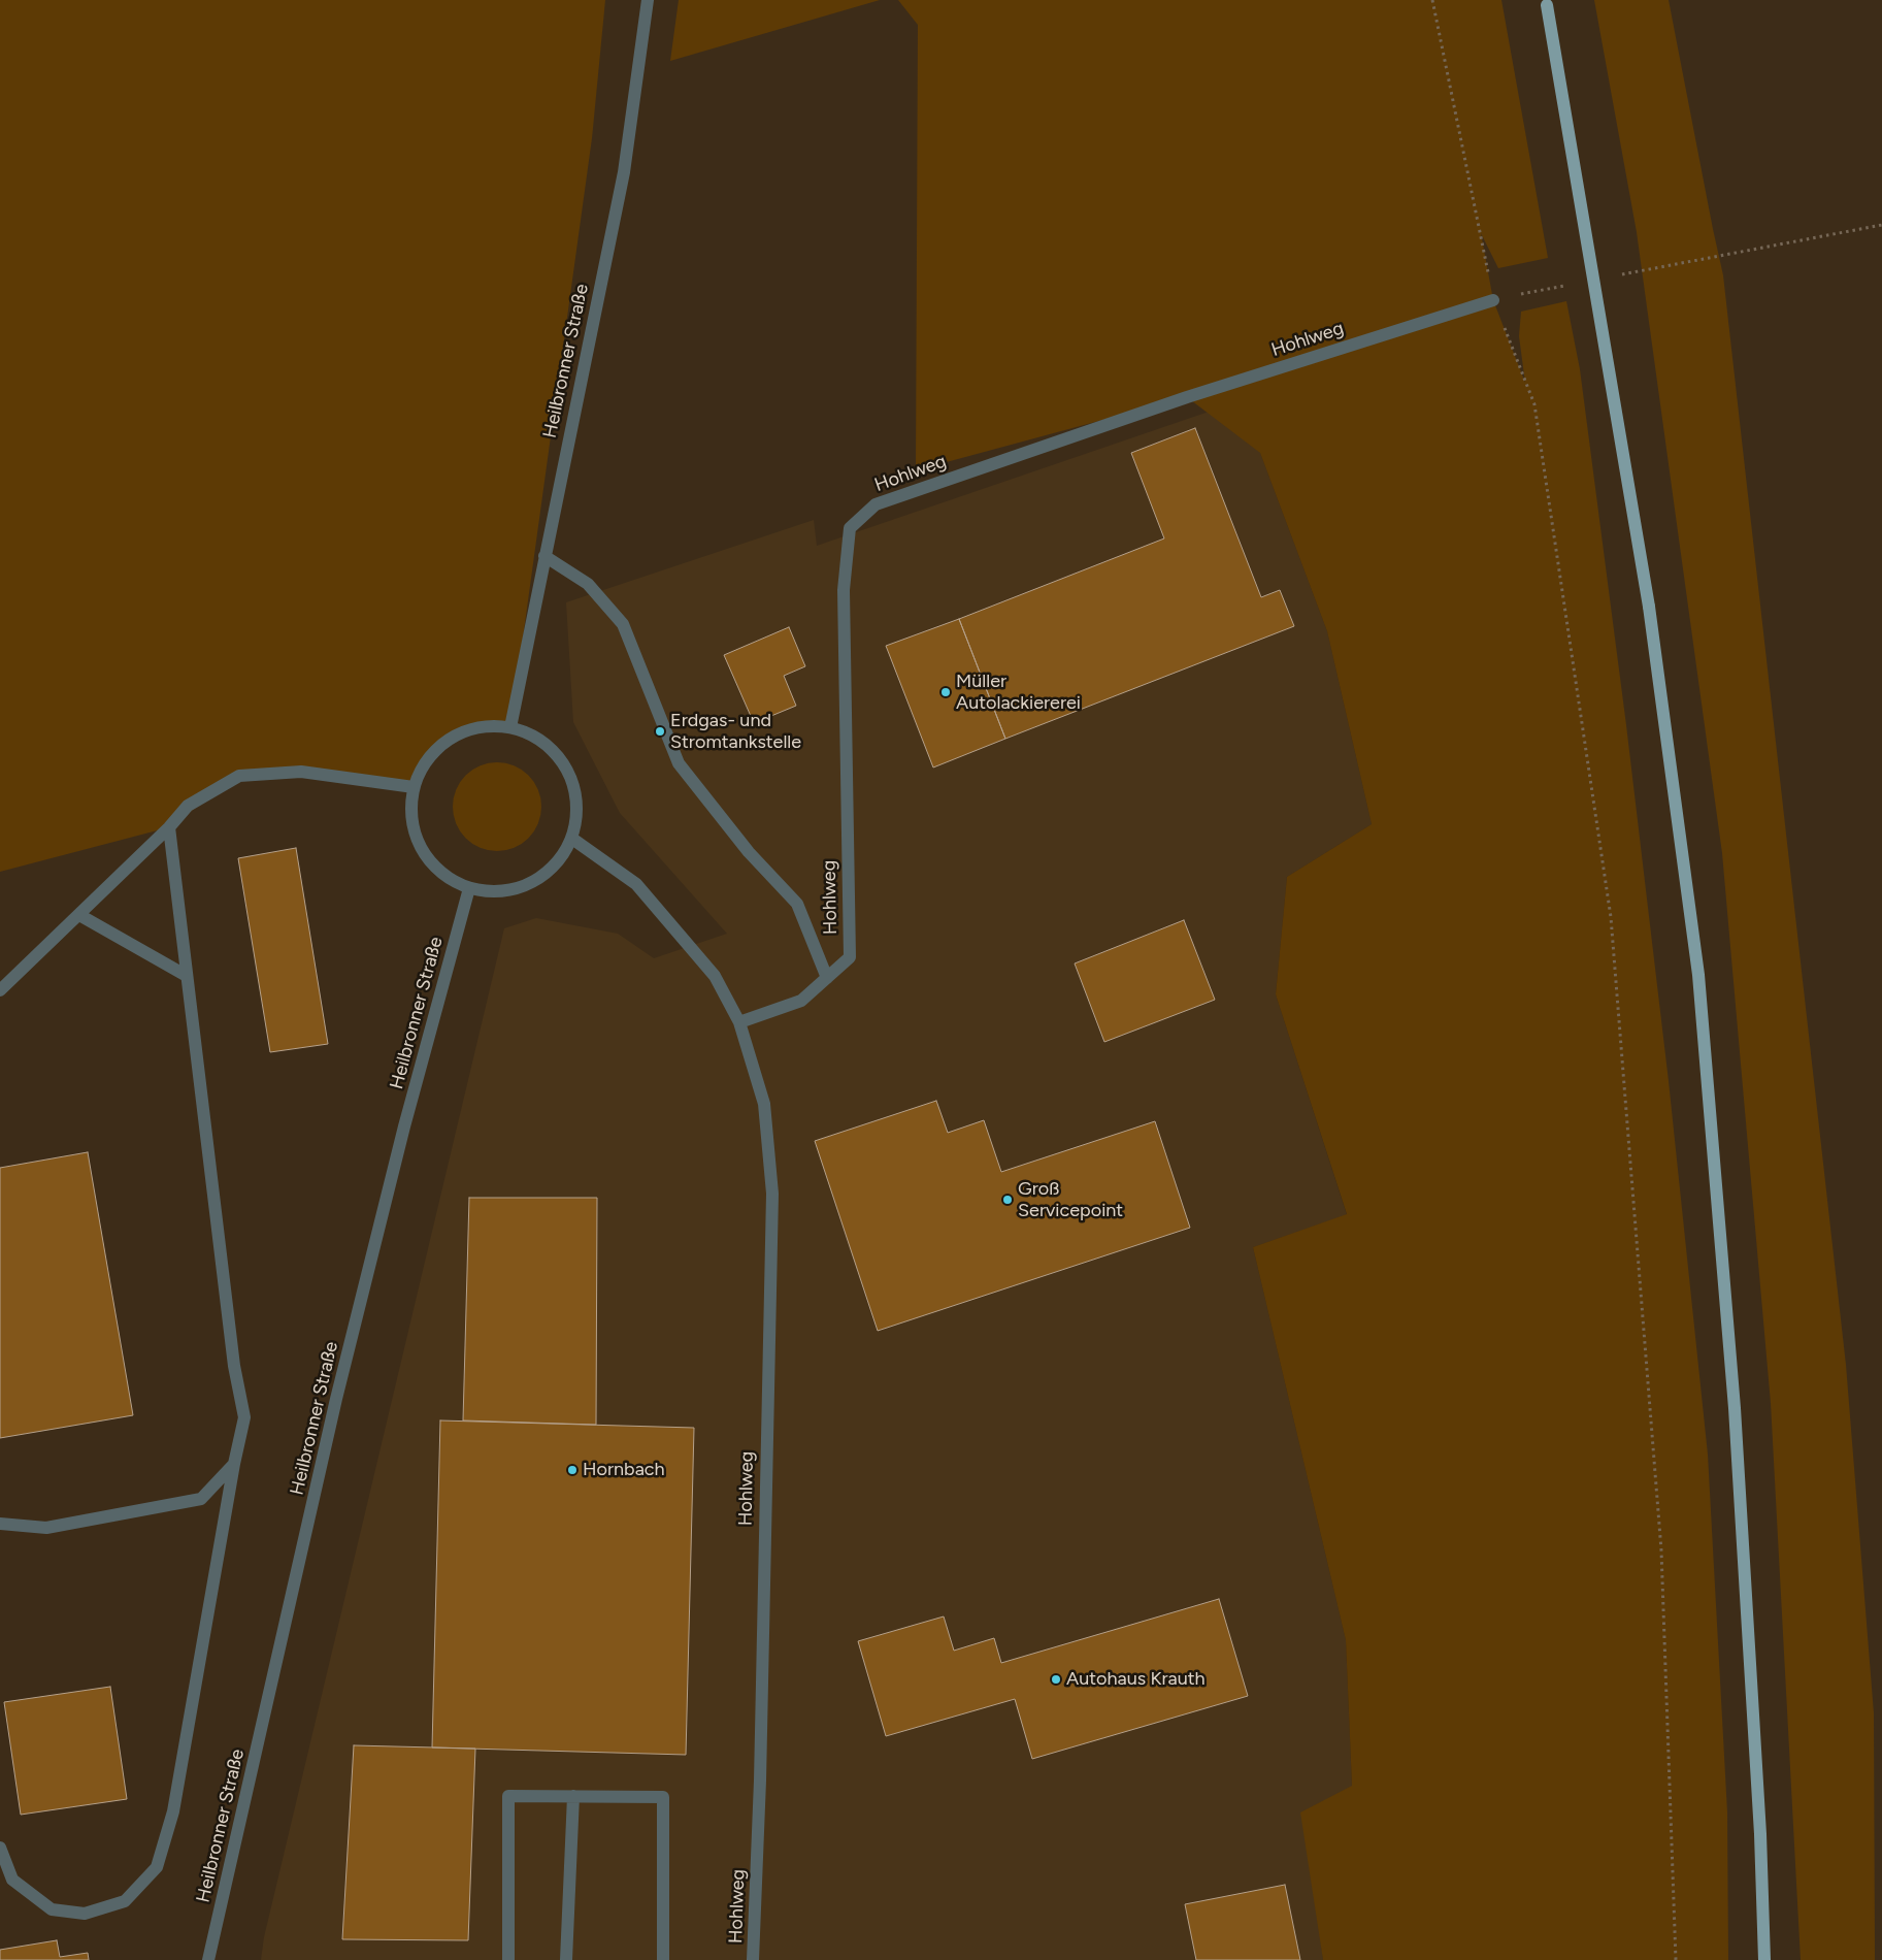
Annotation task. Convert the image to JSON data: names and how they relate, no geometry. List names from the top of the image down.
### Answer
{
  "streets": {
    "street": ["Hohlweg", "Heilbronner Straße"]
  },
  "crossings": [
    ["Hohlweg", "Heilbronner Straße"]
  ],
  "places": [
    "Müller Autolackiererei",
    "Erdgas- und Stromtankstelle",
    "Groß Servicepoint",
    "Hornbach",
    "Autohaus Krauth"
  ]
}
